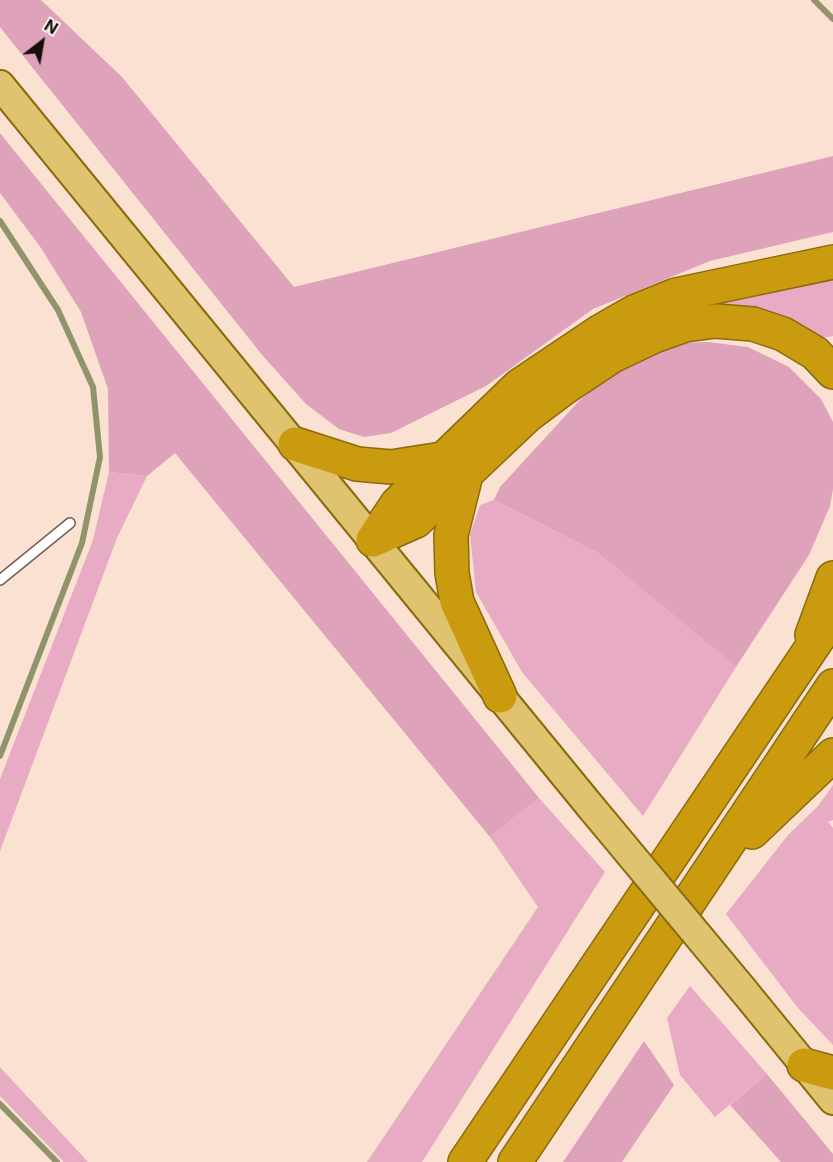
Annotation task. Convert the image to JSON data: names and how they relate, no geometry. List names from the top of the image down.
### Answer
{
  "north": "top right"
}
